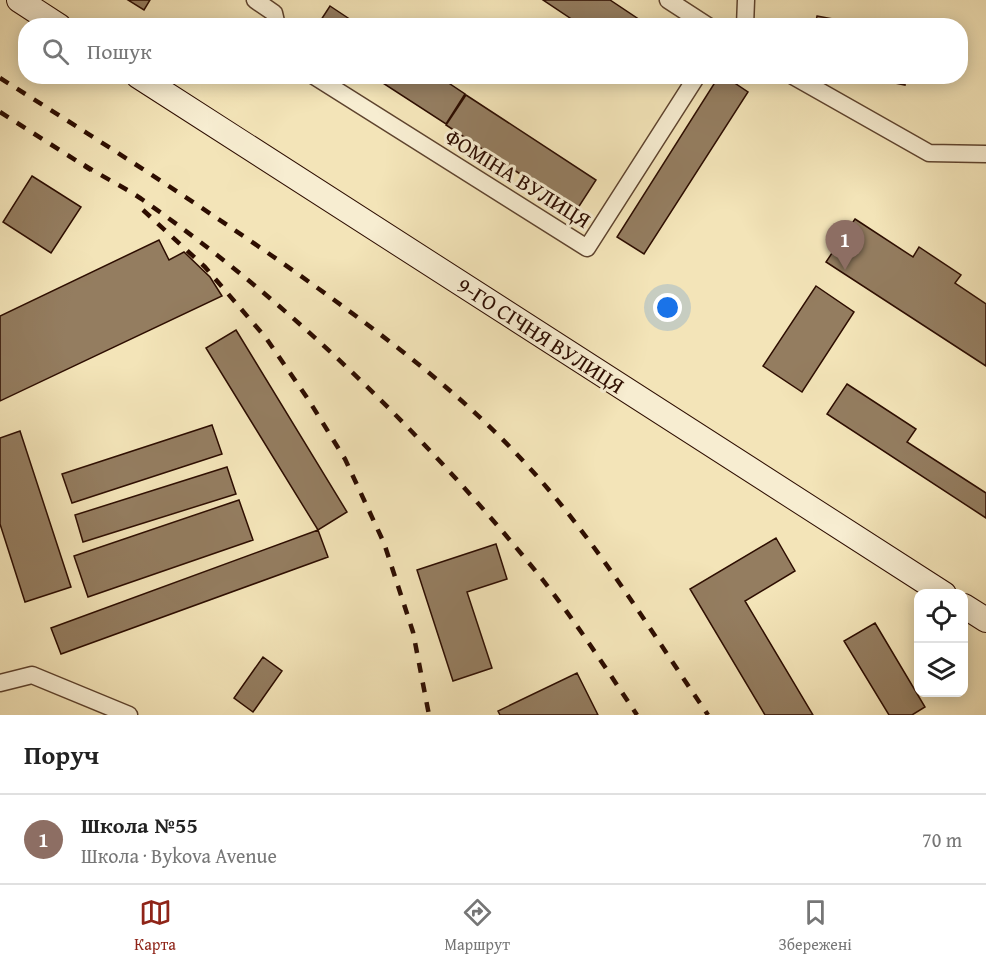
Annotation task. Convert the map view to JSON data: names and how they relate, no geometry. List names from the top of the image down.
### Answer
{
  "streets": {
    "street": ["ФОМІНА ВУЛИЦЯ", "9-ГО СІЧНЯ ВУЛИЦЯ"]
  },
  "page": {
    "search": "Пошук",
    "pins": "1",
    "heading": "Поруч",
    "list": [
      {
        "mark": "1",
        "name": "Школа №55",
        "note": "Школа · Bykova Avenue",
        "value": "70 m"
      }
    ],
    "nav": ["Карта", "Маршрут", "Збережені"]
  }
}
